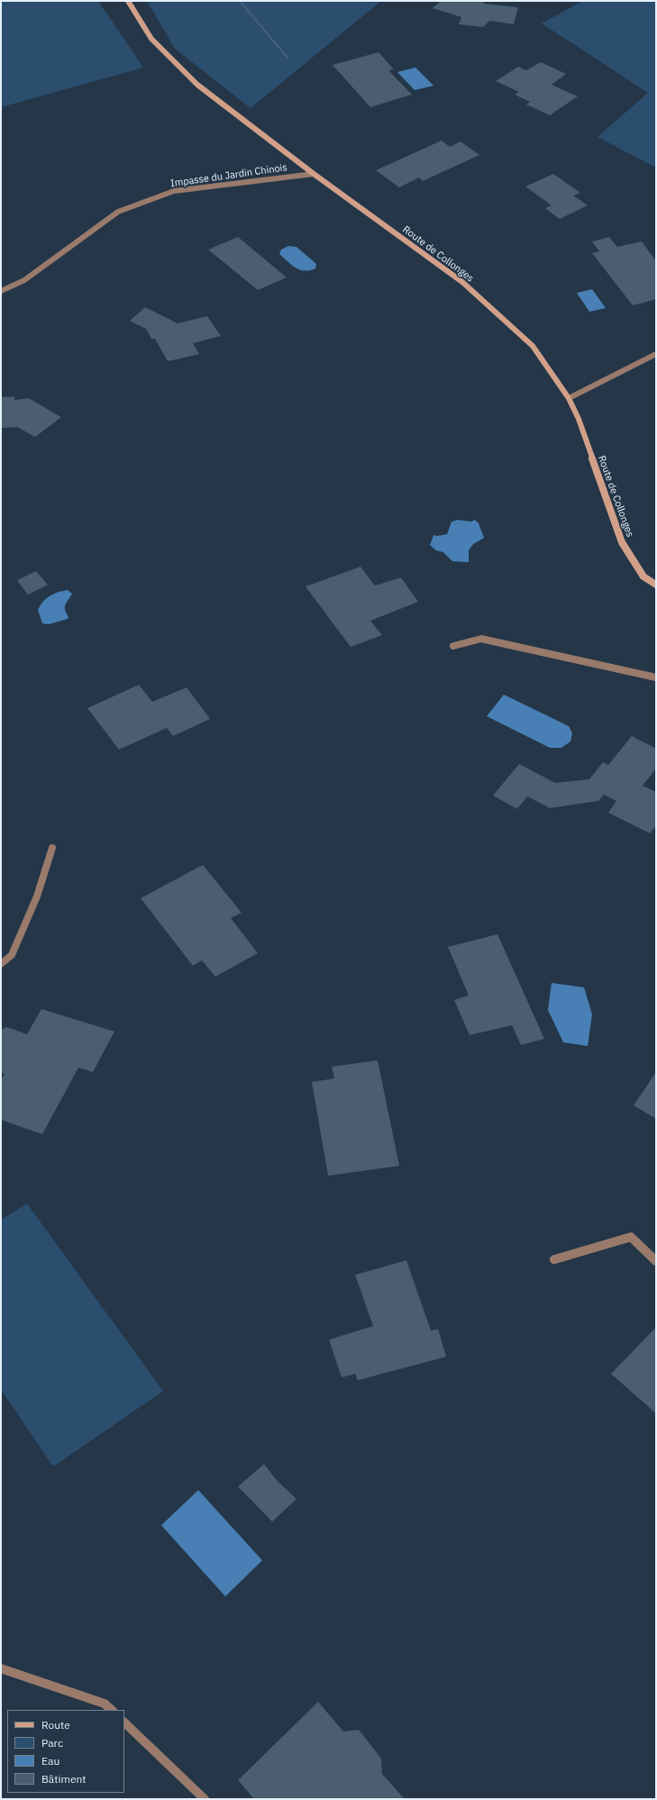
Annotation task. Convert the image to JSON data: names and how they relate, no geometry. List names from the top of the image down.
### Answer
{
  "streets": {
    "main road": ["Route de Collonges"],
    "street": ["Impasse du Jardin Chinois"]
  },
  "crossings": [
    ["Impasse du Jardin Chinois", "Route de Collonges"]
  ],
  "legend": [
    "Route",
    "Parc",
    "Eau",
    "Bâtiment"
  ]
}
